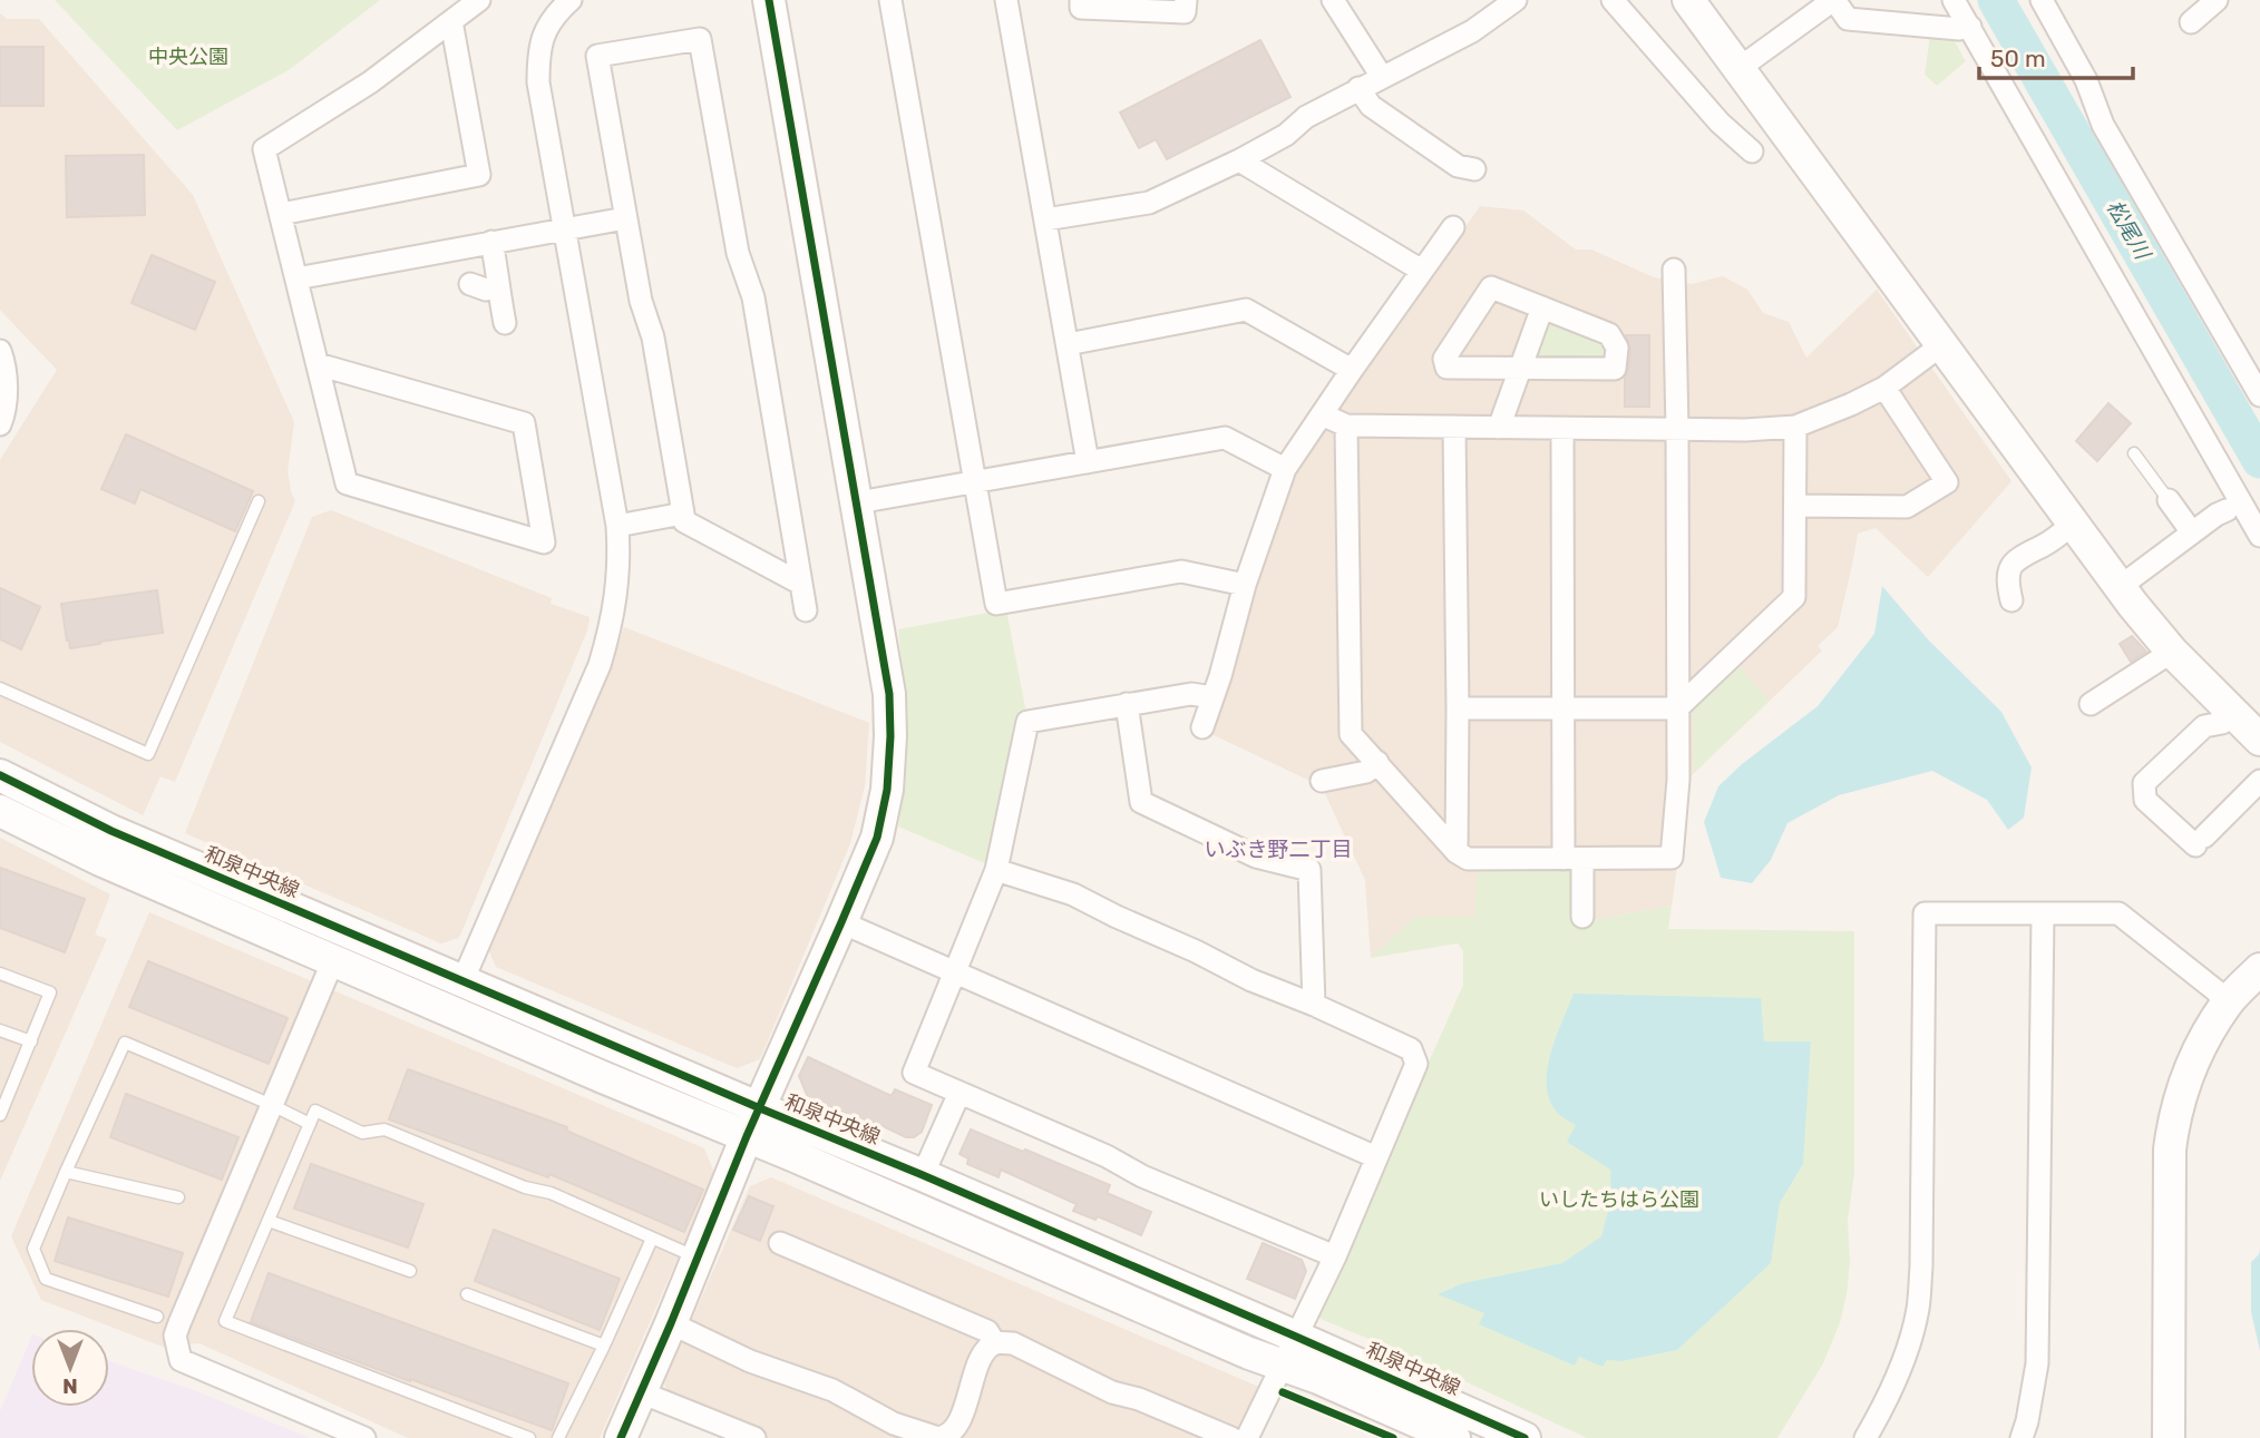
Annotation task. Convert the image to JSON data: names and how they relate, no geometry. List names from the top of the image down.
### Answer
{
  "streets": {
    "street": ["和泉中央線"]
  },
  "districts": ["いぶき野二丁目"],
  "water": ["松尾川"],
  "parks": ["中央公園", "いしたちはら公園"],
  "scale_bar": "50 m",
  "north": "bottom"
}
